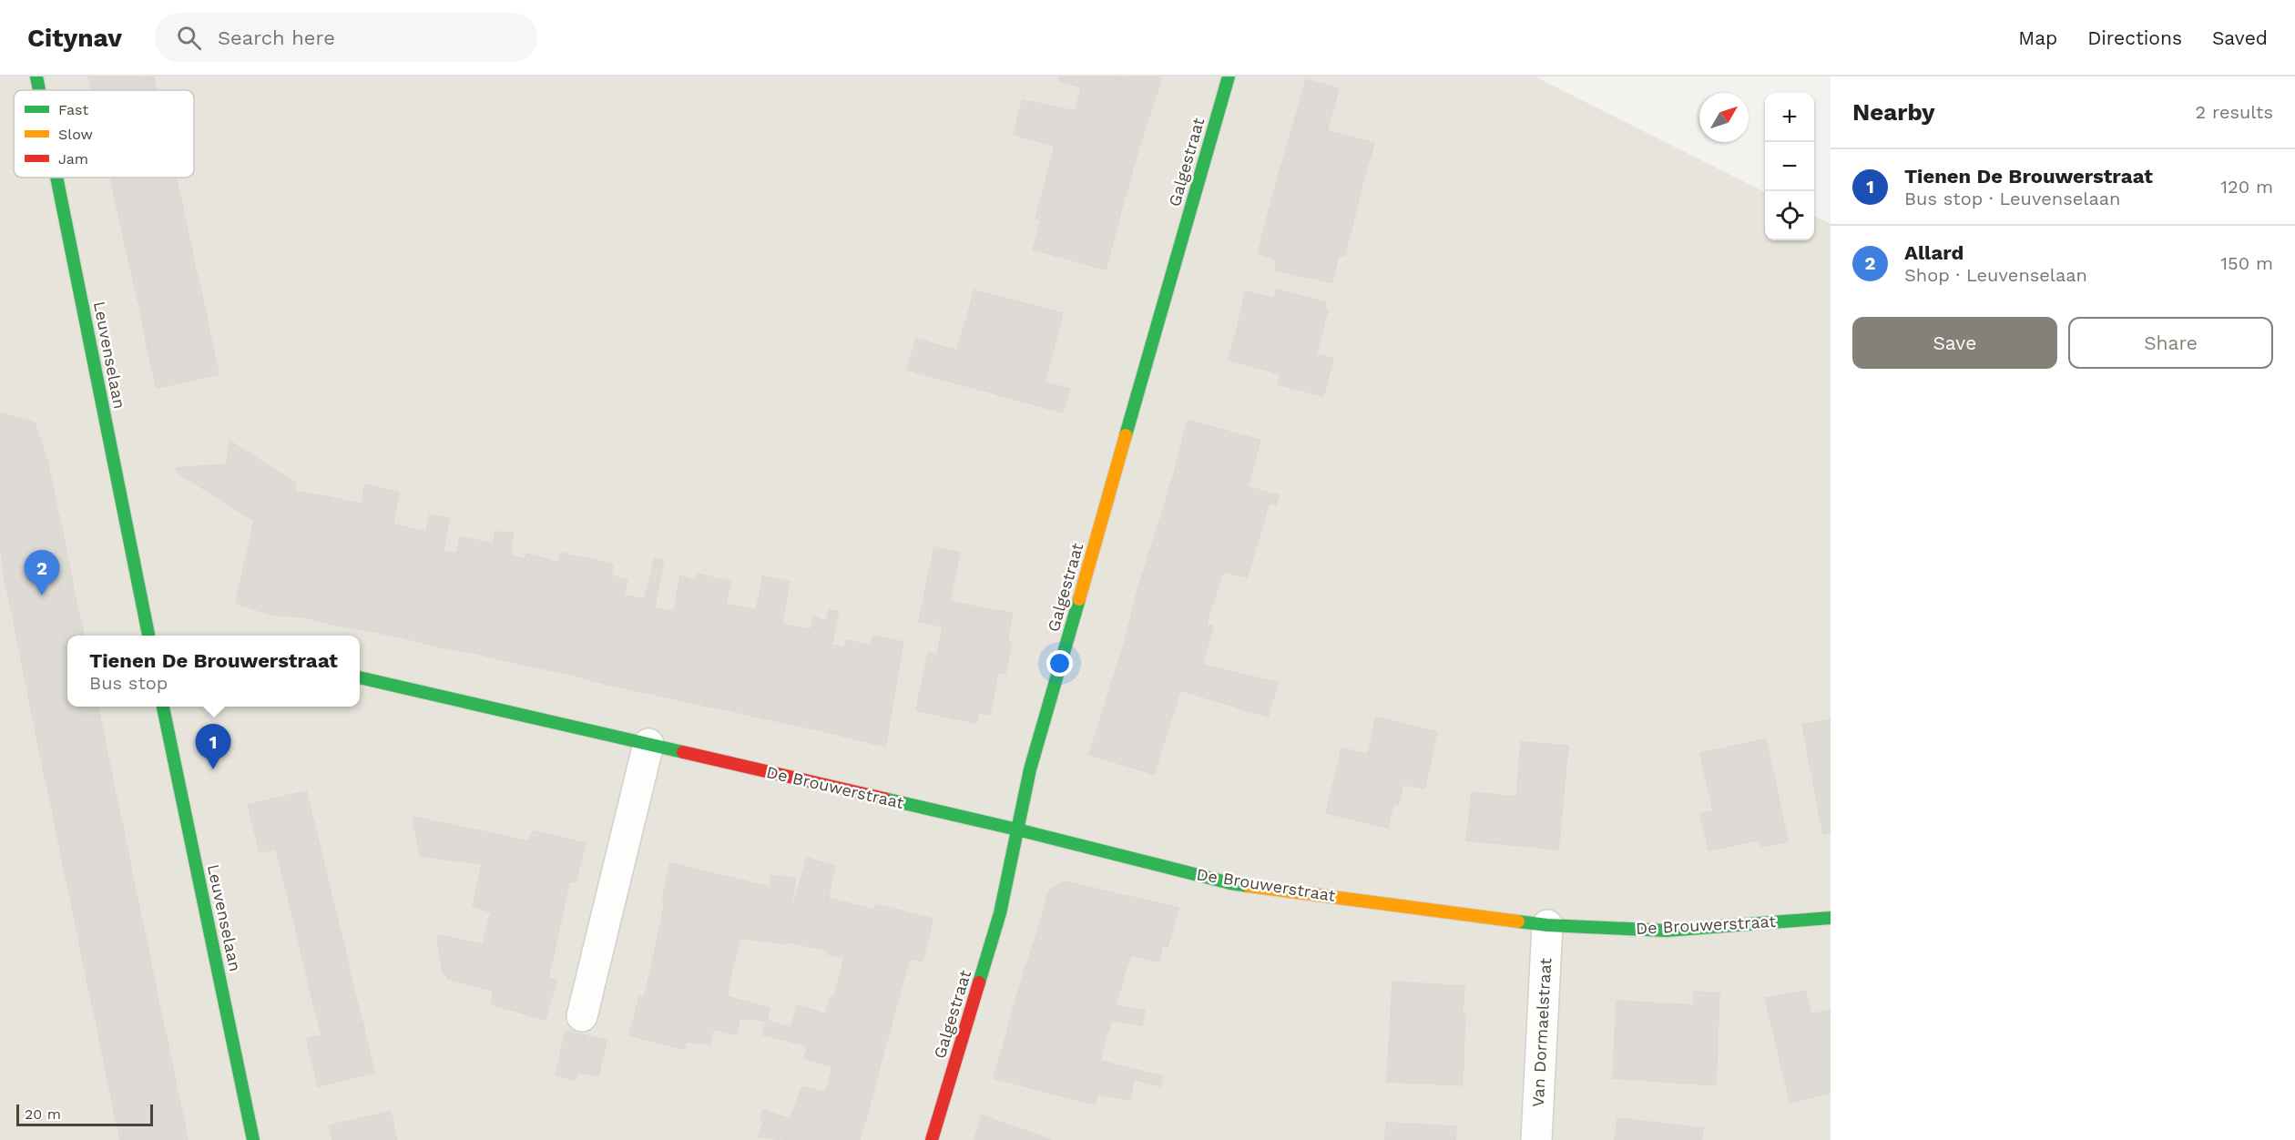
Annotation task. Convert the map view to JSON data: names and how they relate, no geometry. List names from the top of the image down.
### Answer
{
  "streets": {
    "street": [
      "Galgestraat",
      "Leuvenselaan",
      "De Brouwerstraat",
      "Van Dormaelstraat"
    ]
  },
  "crossings": [
    ["Galgestraat", "De Brouwerstraat"],
    ["De Brouwerstraat", "Van Dormaelstraat"]
  ],
  "legend": ["Fast", "Slow", "Jam"],
  "scale_bar": "20 m",
  "north": "top right",
  "page": {
    "header": "Citynav",
    "search": "Search here",
    "nav": ["Map", "Directions", "Saved"],
    "heading": ["Nearby", "2 results"],
    "map_buttons": ["+", "−"],
    "list": [
      {
        "mark": "1",
        "name": "Tienen De Brouwerstraat",
        "note": "Bus stop · Leuvenselaan",
        "value": "120 m"
      },
      {
        "mark": "2",
        "name": "Allard",
        "note": "Shop · Leuvenselaan",
        "value": "150 m"
      }
    ],
    "buttons": ["Save", "Share"],
    "pins": ["2", "1"],
    "popup": ["Tienen De Brouwerstraat", "Bus stop"],
    "scale": "20 m"
  }
}
